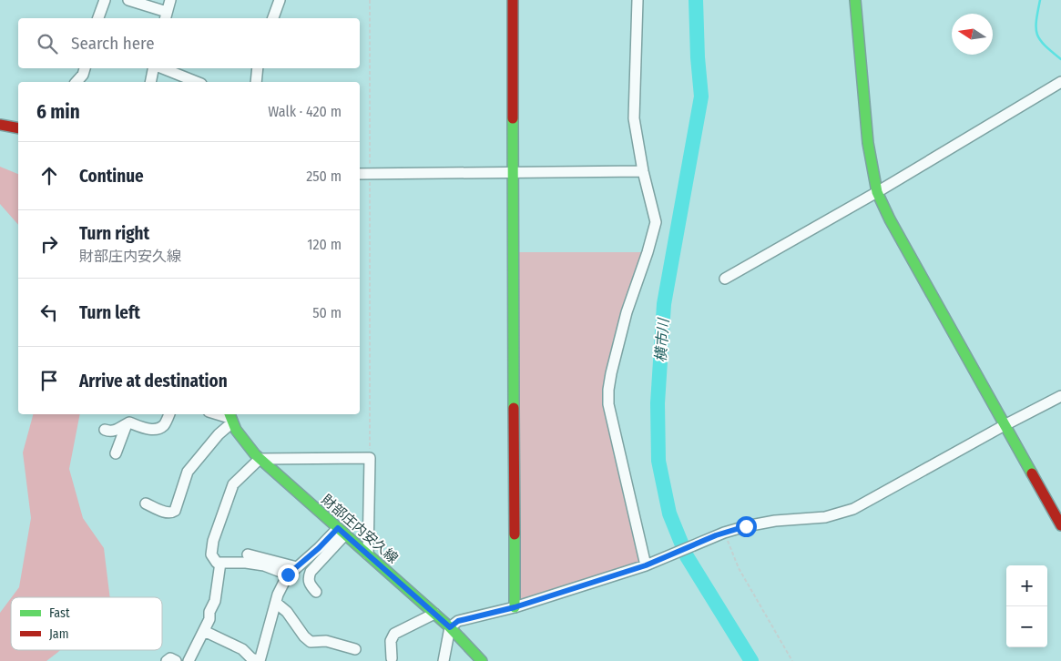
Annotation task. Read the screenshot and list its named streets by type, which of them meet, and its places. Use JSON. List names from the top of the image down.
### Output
{
  "streets": {
    "street": ["財部庄内安久線"]
  },
  "water": ["横市川"],
  "legend": ["Fast", "Jam"],
  "north": "left",
  "page": {
    "search": "Search here",
    "heading": ["6 min", "Walk · 420 m"],
    "list": [
      ["Continue", "250 m"],
      ["Turn right", "財部庄内安久線", "120 m"],
      ["Turn left", "50 m"],
      "Arrive at destination"
    ],
    "map_buttons": ["+", "−"]
  }
}
